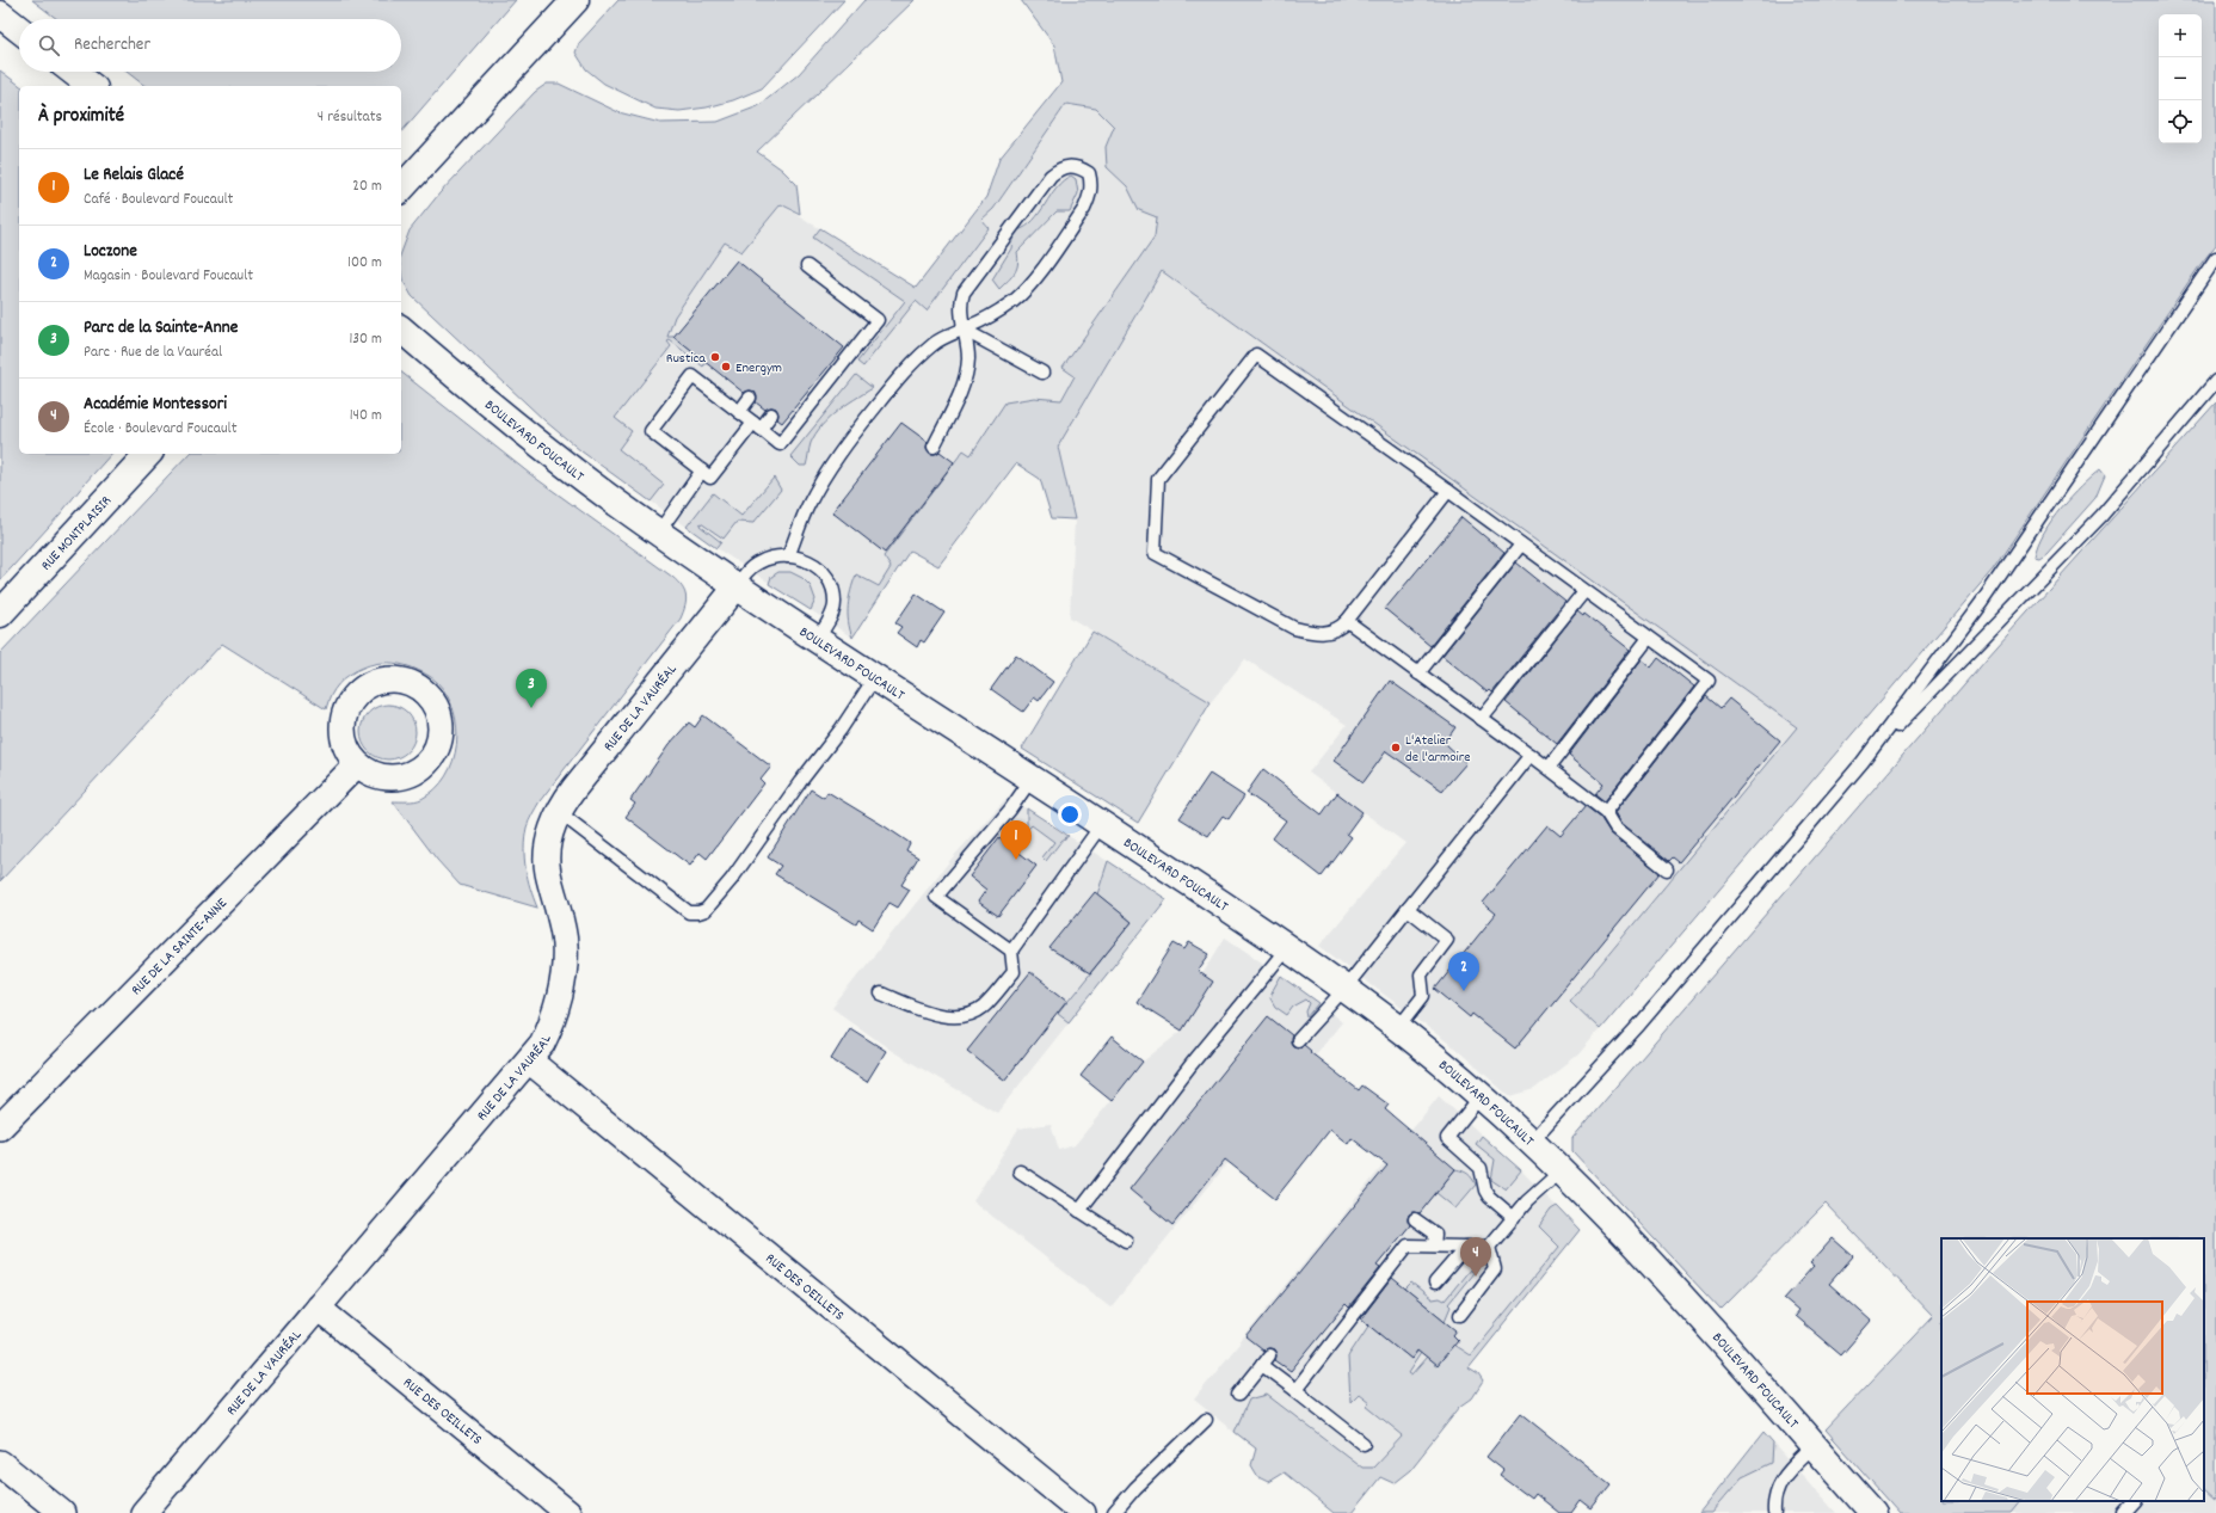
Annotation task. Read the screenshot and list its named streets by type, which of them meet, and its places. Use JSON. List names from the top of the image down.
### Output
{
  "streets": {
    "main road": ["BOULEVARD FOUCAULT", "RUE MONTPLAISIR"],
    "street": ["RUE DE LA VAURÉAL", "RUE DE LA SAINTE-ANNE", "RUE DES OEILLETS"]
  },
  "crossings": [
    ["BOULEVARD FOUCAULT", "RUE DE LA VAURÉAL"],
    ["RUE DE LA VAURÉAL", "RUE DES OEILLETS"]
  ],
  "places": ["Rustica", "Energym", "L'Atelier de l'armoire"],
  "page": {
    "map_buttons": ["+", "−"],
    "search": "Rechercher",
    "heading": ["À proximité", "4 résultats"],
    "list": [
      {
        "mark": "1",
        "name": "Le Relais Glacé",
        "note": "Café · Boulevard Foucault",
        "value": "20 m"
      },
      {
        "mark": "2",
        "name": "Loczone",
        "note": "Magasin · Boulevard Foucault",
        "value": "100 m"
      },
      {
        "mark": "3",
        "name": "Parc de la Sainte-Anne",
        "note": "Parc · Rue de la Vauréal",
        "value": "130 m"
      },
      {
        "mark": "4",
        "name": "Académie Montessori",
        "note": "École · Boulevard Foucault",
        "value": "140 m"
      }
    ],
    "pins": [
      "3",
      "1",
      "2",
      "4"
    ]
  }
}
